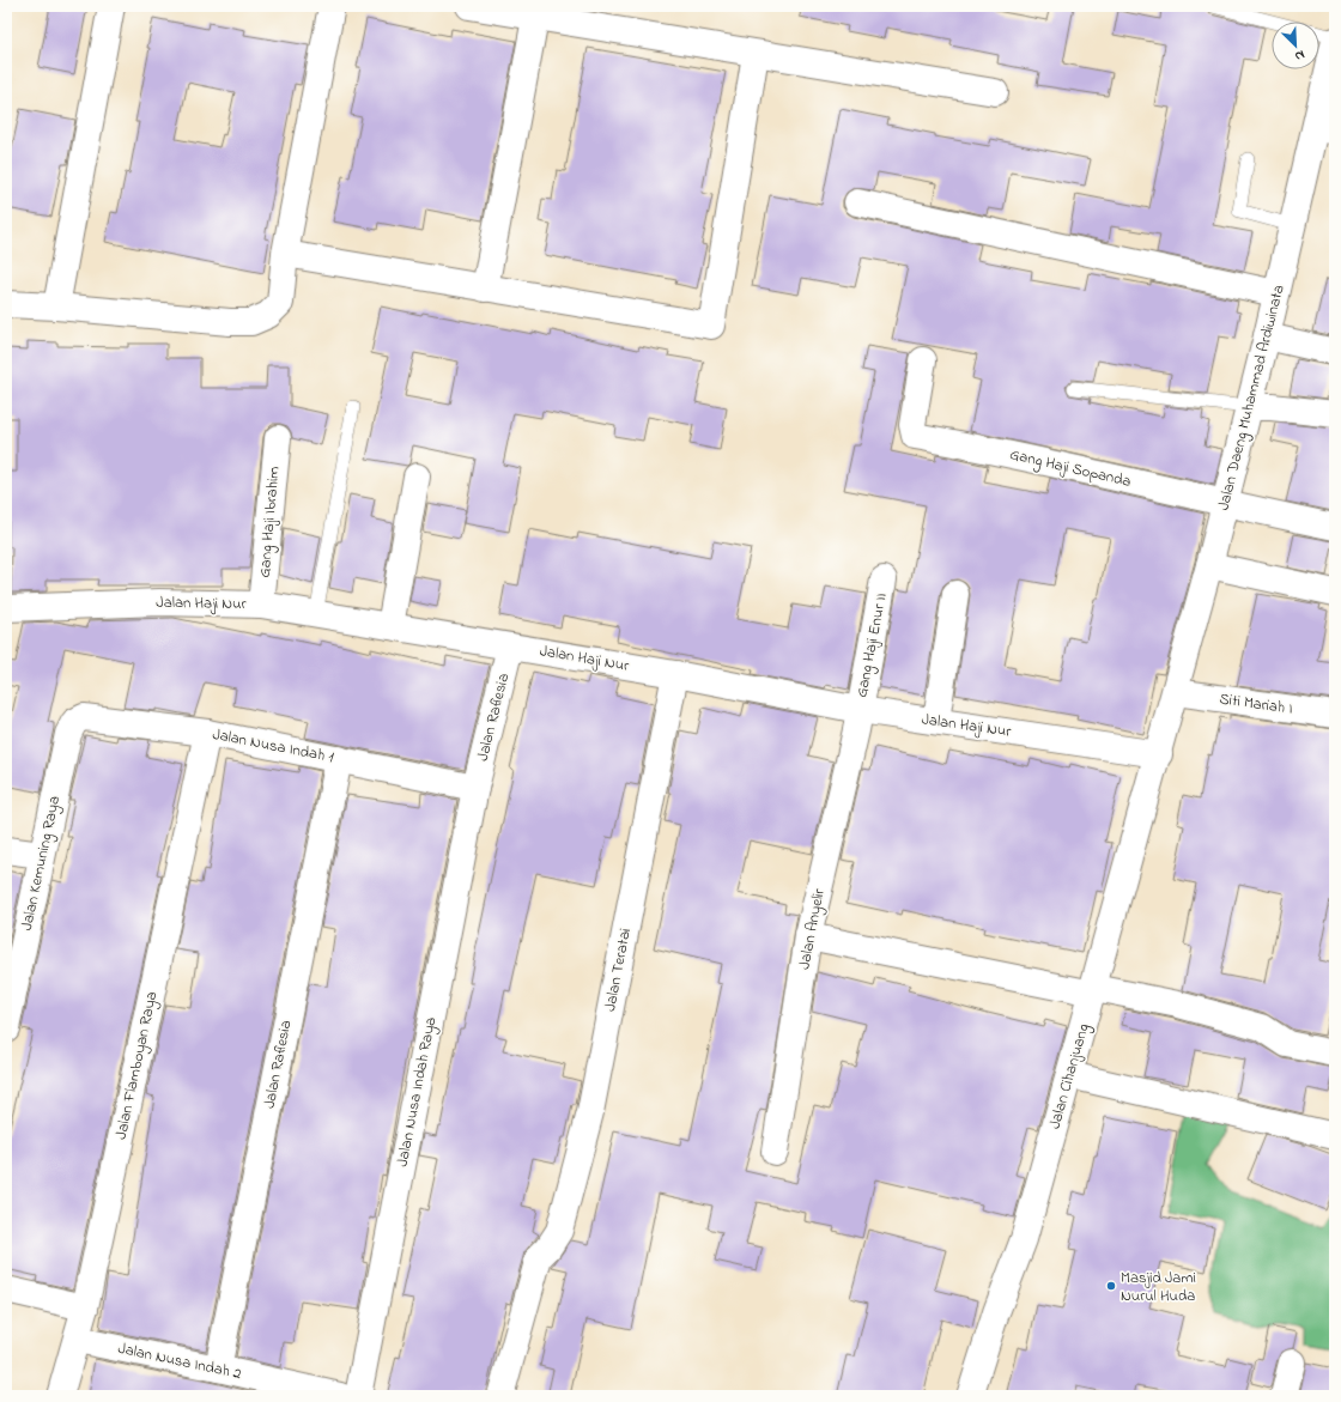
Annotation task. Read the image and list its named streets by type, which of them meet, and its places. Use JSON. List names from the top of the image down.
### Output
{
  "streets": {
    "street": [
      "Jalan Daeng Muhammad Ardiwinata",
      "Gang Haji Sopanda",
      "Gang Haji Ibrahim",
      "Jalan Haji Nur",
      "Gang Haji Enur II",
      "Siti Mariah I",
      "Jalan Raflesia",
      "Jalan Nusa Indah 1",
      "Jalan Kemuning Raya",
      "Jalan Anyelir",
      "Jalan Teratai",
      "Jalan Flamboyan Raya",
      "Jalan Cihanjuang",
      "Jalan Nusa Indah Raya",
      "Jalan Nusa Indah 2"
    ]
  },
  "crossings": [
    ["Jalan Daeng Muhammad Ardiwinata", "Gang Haji Sopanda"],
    ["Jalan Daeng Muhammad Ardiwinata", "Jalan Haji Nur"],
    ["Jalan Daeng Muhammad Ardiwinata", "Siti Mariah I"],
    ["Jalan Daeng Muhammad Ardiwinata", "Jalan Cihanjuang"],
    ["Gang Haji Ibrahim", "Jalan Haji Nur"],
    ["Jalan Haji Nur", "Gang Haji Enur II"],
    ["Jalan Haji Nur", "Jalan Raflesia"],
    ["Jalan Haji Nur", "Jalan Anyelir"],
    ["Jalan Haji Nur", "Jalan Teratai"],
    ["Jalan Haji Nur", "Jalan Cihanjuang"],
    ["Gang Haji Enur II", "Jalan Anyelir"],
    ["Jalan Raflesia", "Jalan Nusa Indah 1"],
    ["Jalan Raflesia", "Jalan Nusa Indah Raya"],
    ["Jalan Raflesia", "Jalan Nusa Indah 2"],
    ["Jalan Nusa Indah 1", "Jalan Kemuning Raya"],
    ["Jalan Nusa Indah 1", "Jalan Flamboyan Raya"],
    ["Jalan Nusa Indah 1", "Jalan Nusa Indah Raya"],
    ["Jalan Flamboyan Raya", "Jalan Nusa Indah 2"]
  ],
  "places": ["Masjid Jami Nurul Huda"],
  "north": "bottom right"
}
